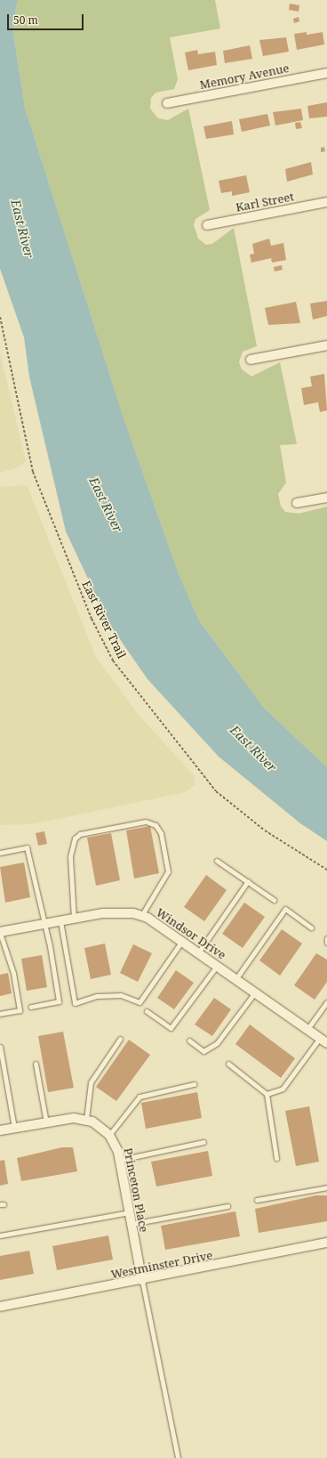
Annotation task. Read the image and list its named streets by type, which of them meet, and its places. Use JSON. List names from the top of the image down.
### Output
{
  "streets": {
    "street": [
      "Memory Avenue",
      "Karl Street",
      "Windsor Drive",
      "Princeton Place",
      "Westminster Drive"
    ],
    "path": ["East River Trail"]
  },
  "crossings": [
    ["Princeton Place", "Westminster Drive"]
  ],
  "water": ["East River"],
  "scale_bar": "50 m"
}
